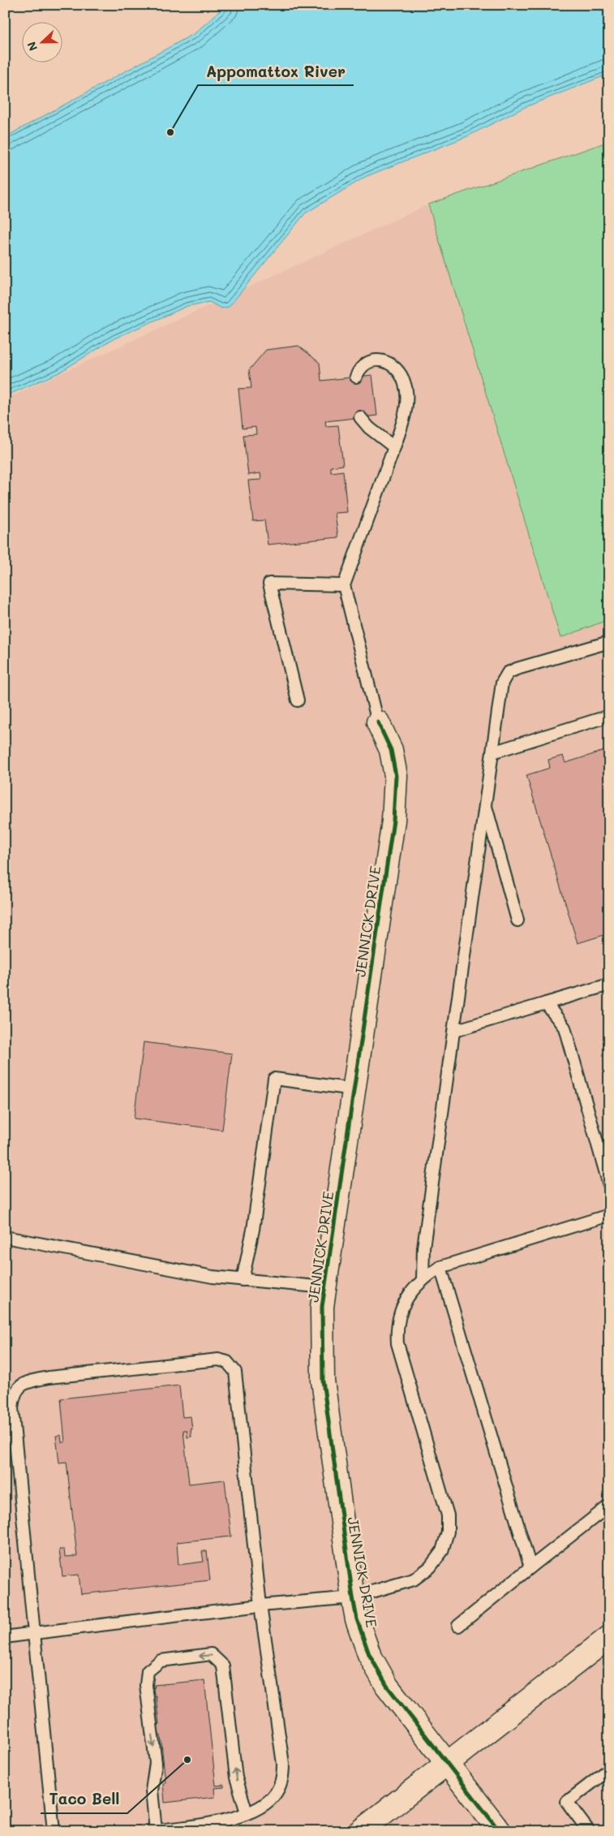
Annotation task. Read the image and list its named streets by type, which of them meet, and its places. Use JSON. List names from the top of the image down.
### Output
{
  "streets": {
    "street": ["JENNICK DRIVE"]
  },
  "places": ["Appomattox River", "Taco Bell"],
  "north": "left"
}
